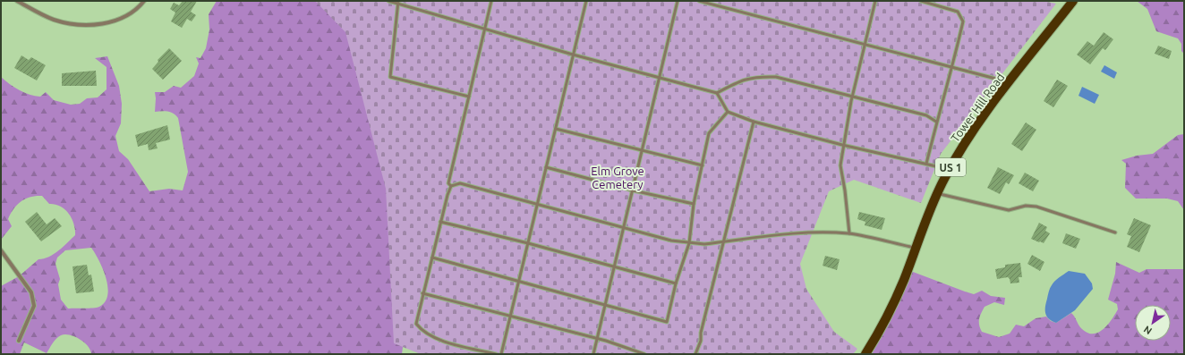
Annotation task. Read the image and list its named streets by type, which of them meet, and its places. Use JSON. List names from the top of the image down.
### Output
{
  "streets": {
    "main road": ["Tower Hill Road", "US 1"]
  },
  "parks": ["Elm Grove Cemetery"],
  "north": "bottom left"
}
